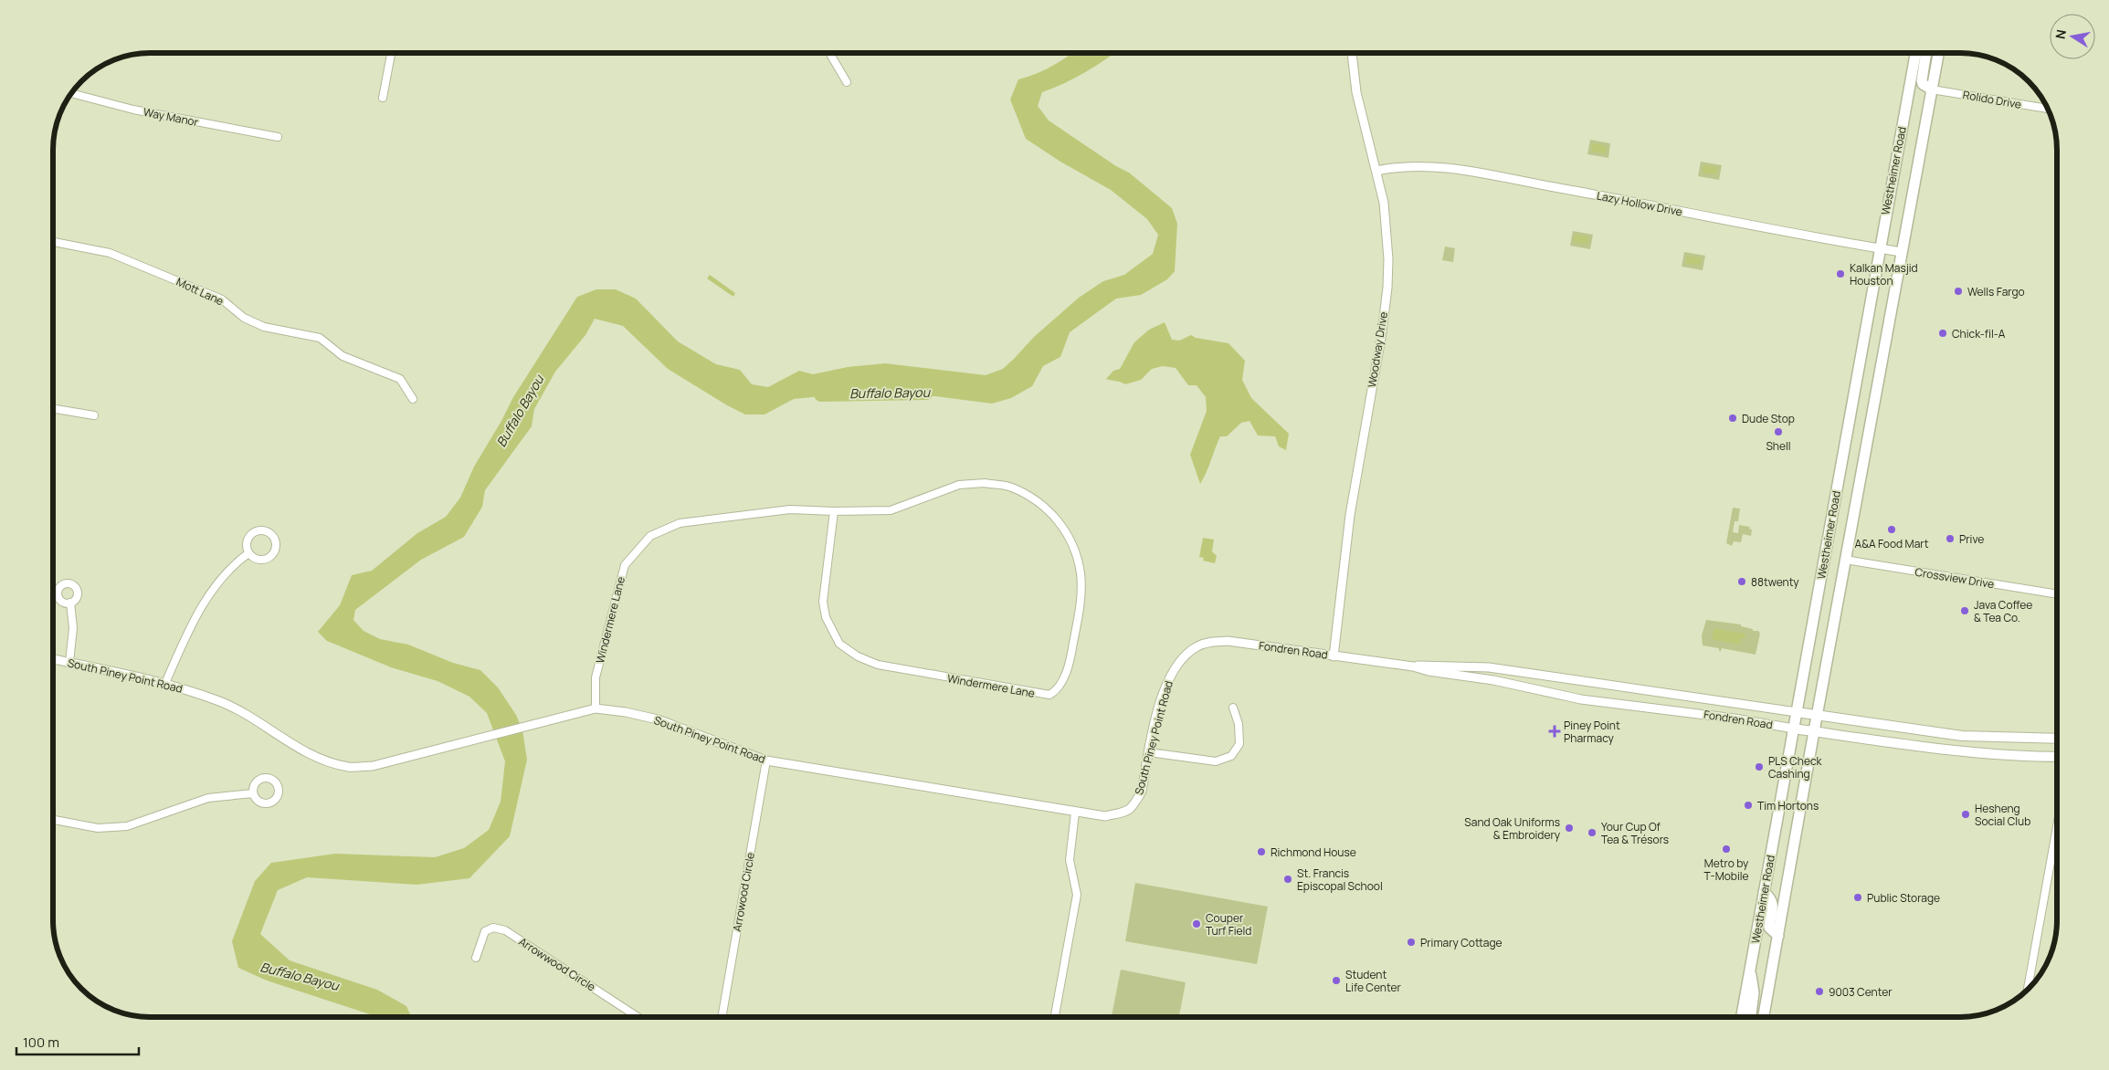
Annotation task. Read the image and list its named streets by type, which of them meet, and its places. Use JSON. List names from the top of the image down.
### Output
{
  "streets": {
    "main road": ["Westheimer Road", "Fondren Road"],
    "street": [
      "Rolido Drive",
      "Way Manor",
      "Lazy Hollow Drive",
      "Mott Lane",
      "Woodway Drive",
      "Crossview Drive",
      "Windermere Lane",
      "South Piney Point Road",
      "Arrowood Circle",
      "Arrowwood Circle"
    ]
  },
  "crossings": [
    ["Rolido Drive", "Westheimer Road"],
    ["Westheimer Road", "Lazy Hollow Drive"],
    ["Westheimer Road", "Crossview Drive"],
    ["Westheimer Road", "Fondren Road"],
    ["Lazy Hollow Drive", "Woodway Drive"],
    ["Woodway Drive", "Fondren Road"],
    ["Windermere Lane", "South Piney Point Road"],
    ["Fondren Road", "South Piney Point Road"],
    ["South Piney Point Road", "Arrowood Circle"]
  ],
  "water": ["Buffalo Bayou"],
  "places": {
    "other": [
      "Kalkan Masjid Houston",
      "Wells Fargo",
      "Chick-fil-A",
      "Dude Stop",
      "Shell",
      "A&A Food Mart",
      "Prive",
      "88twenty",
      "Java Coffee & Tea Co.",
      "PLS Check Cashing",
      "Tim Hortons",
      "Hesheng Social Club",
      "Sand Oak Uniforms & Embroidery",
      "Your Cup Of Tea & Trésors",
      "Metro by T-Mobile",
      "Richmond House",
      "St. Francis Episcopal School",
      "Public Storage",
      "Couper Turf Field",
      "Primary Cottage",
      "Student Life Center",
      "9003 Center"
    ],
    "health": ["Piney Point Pharmacy"]
  },
  "scale_bar": "100 m",
  "north": "left"
}
